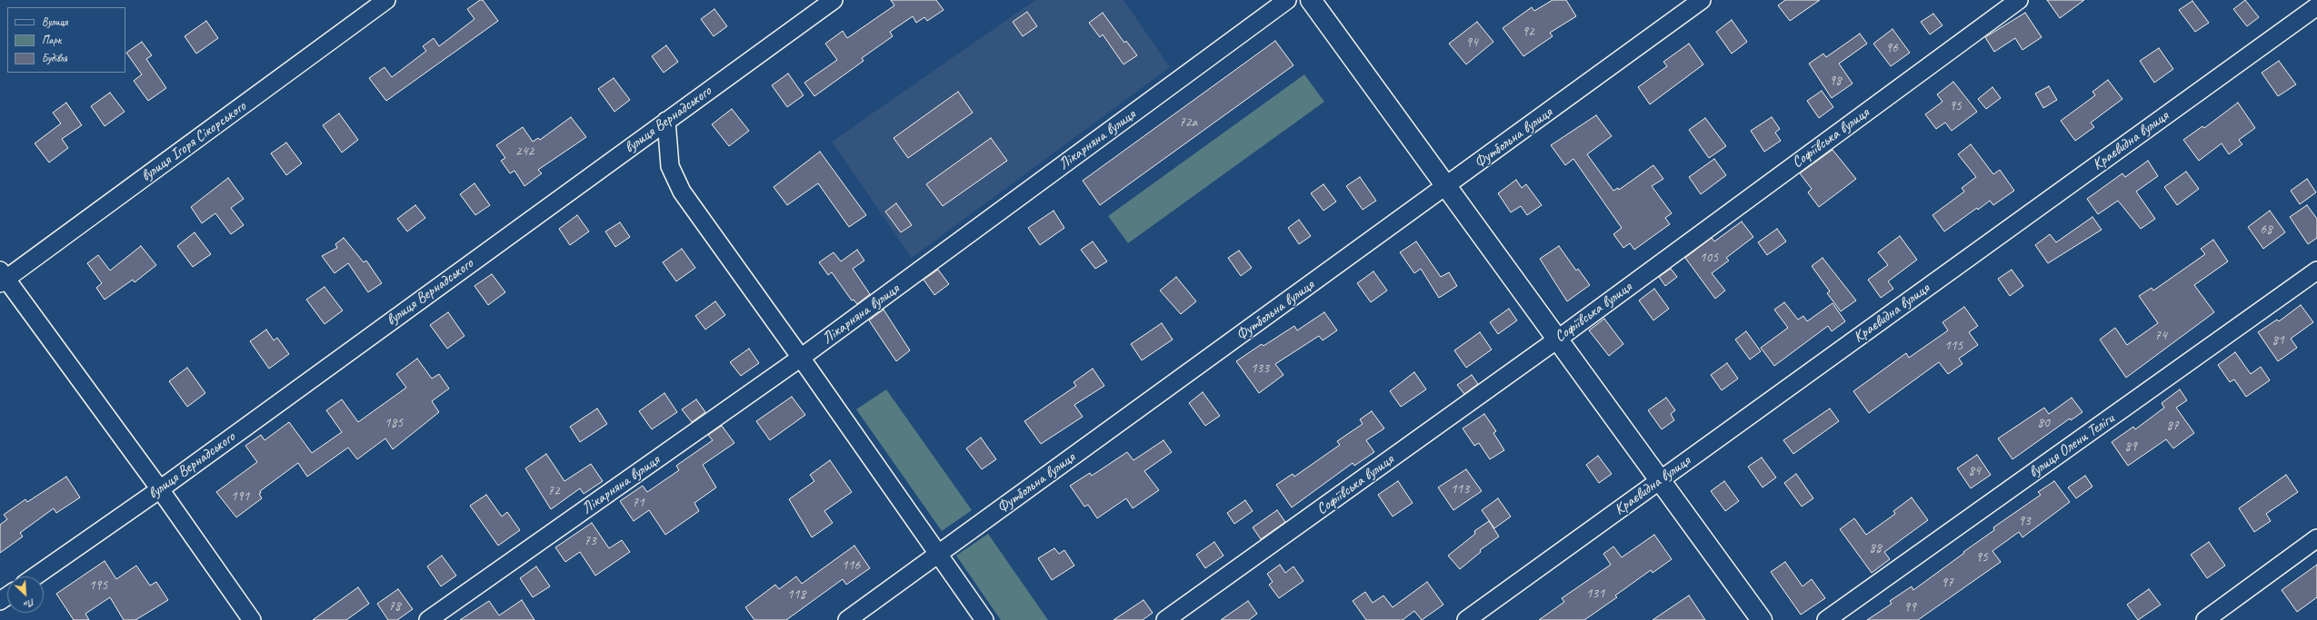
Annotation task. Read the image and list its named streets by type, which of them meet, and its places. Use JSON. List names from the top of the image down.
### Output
{
  "streets": {
    "street": [
      "вулиця Вернадського",
      "Футбольна вулиця",
      "Софіївська вулиця",
      "Лікарняна вулиця",
      "Краєвидна вулиця",
      "вулиця Ігоря Сікорського",
      "вулиця Олени Теліги"
    ]
  },
  "house_numbers": [
    "92",
    "94",
    "96",
    "98",
    "95",
    "72а",
    "242",
    "68",
    "105",
    "74",
    "81",
    "115",
    "133",
    "185",
    "80",
    "87",
    "89",
    "84",
    "113",
    "72",
    "191",
    "71",
    "93",
    "73",
    "88",
    "95",
    "116",
    "97",
    "195",
    "131",
    "118",
    "78",
    "99"
  ],
  "legend": ["Вулиця", "Парк", "Будівля"],
  "north": "bottom right"
}
